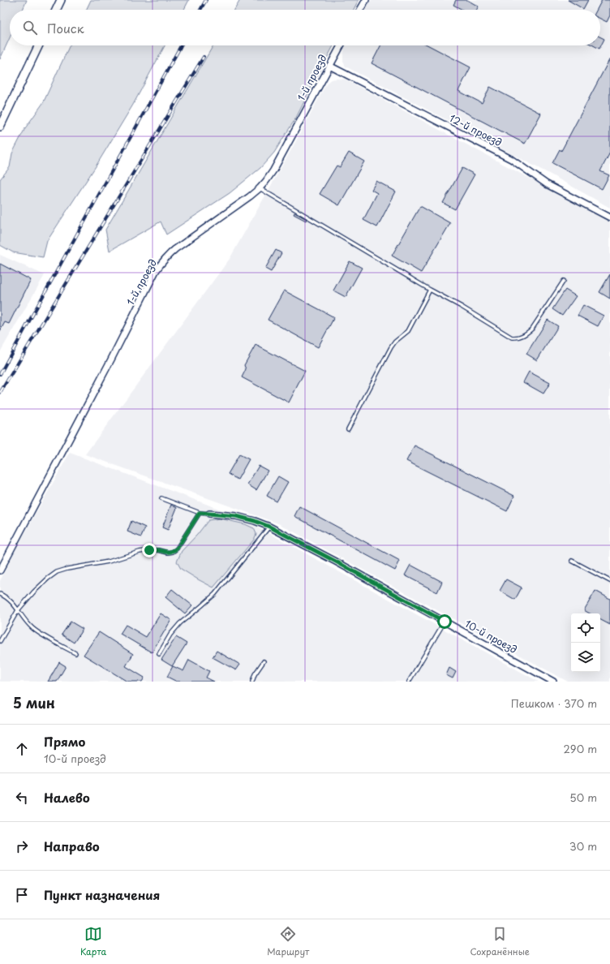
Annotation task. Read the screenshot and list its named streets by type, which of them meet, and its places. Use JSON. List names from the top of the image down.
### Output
{
  "streets": {
    "street": ["1-й проезд", "12-й проезд", "10-й проезд"]
  },
  "crossings": [
    ["1-й проезд", "12-й проезд"]
  ],
  "page": {
    "search": "Поиск",
    "heading": ["5 мин", "Пешком · 370 m"],
    "list": [
      ["Прямо", "10-й проезд", "290 m"],
      ["Налево", "50 m"],
      ["Направо", "30 m"],
      "Пункт назначения"
    ],
    "nav": ["Карта", "Маршрут", "Сохранённые"]
  }
}
